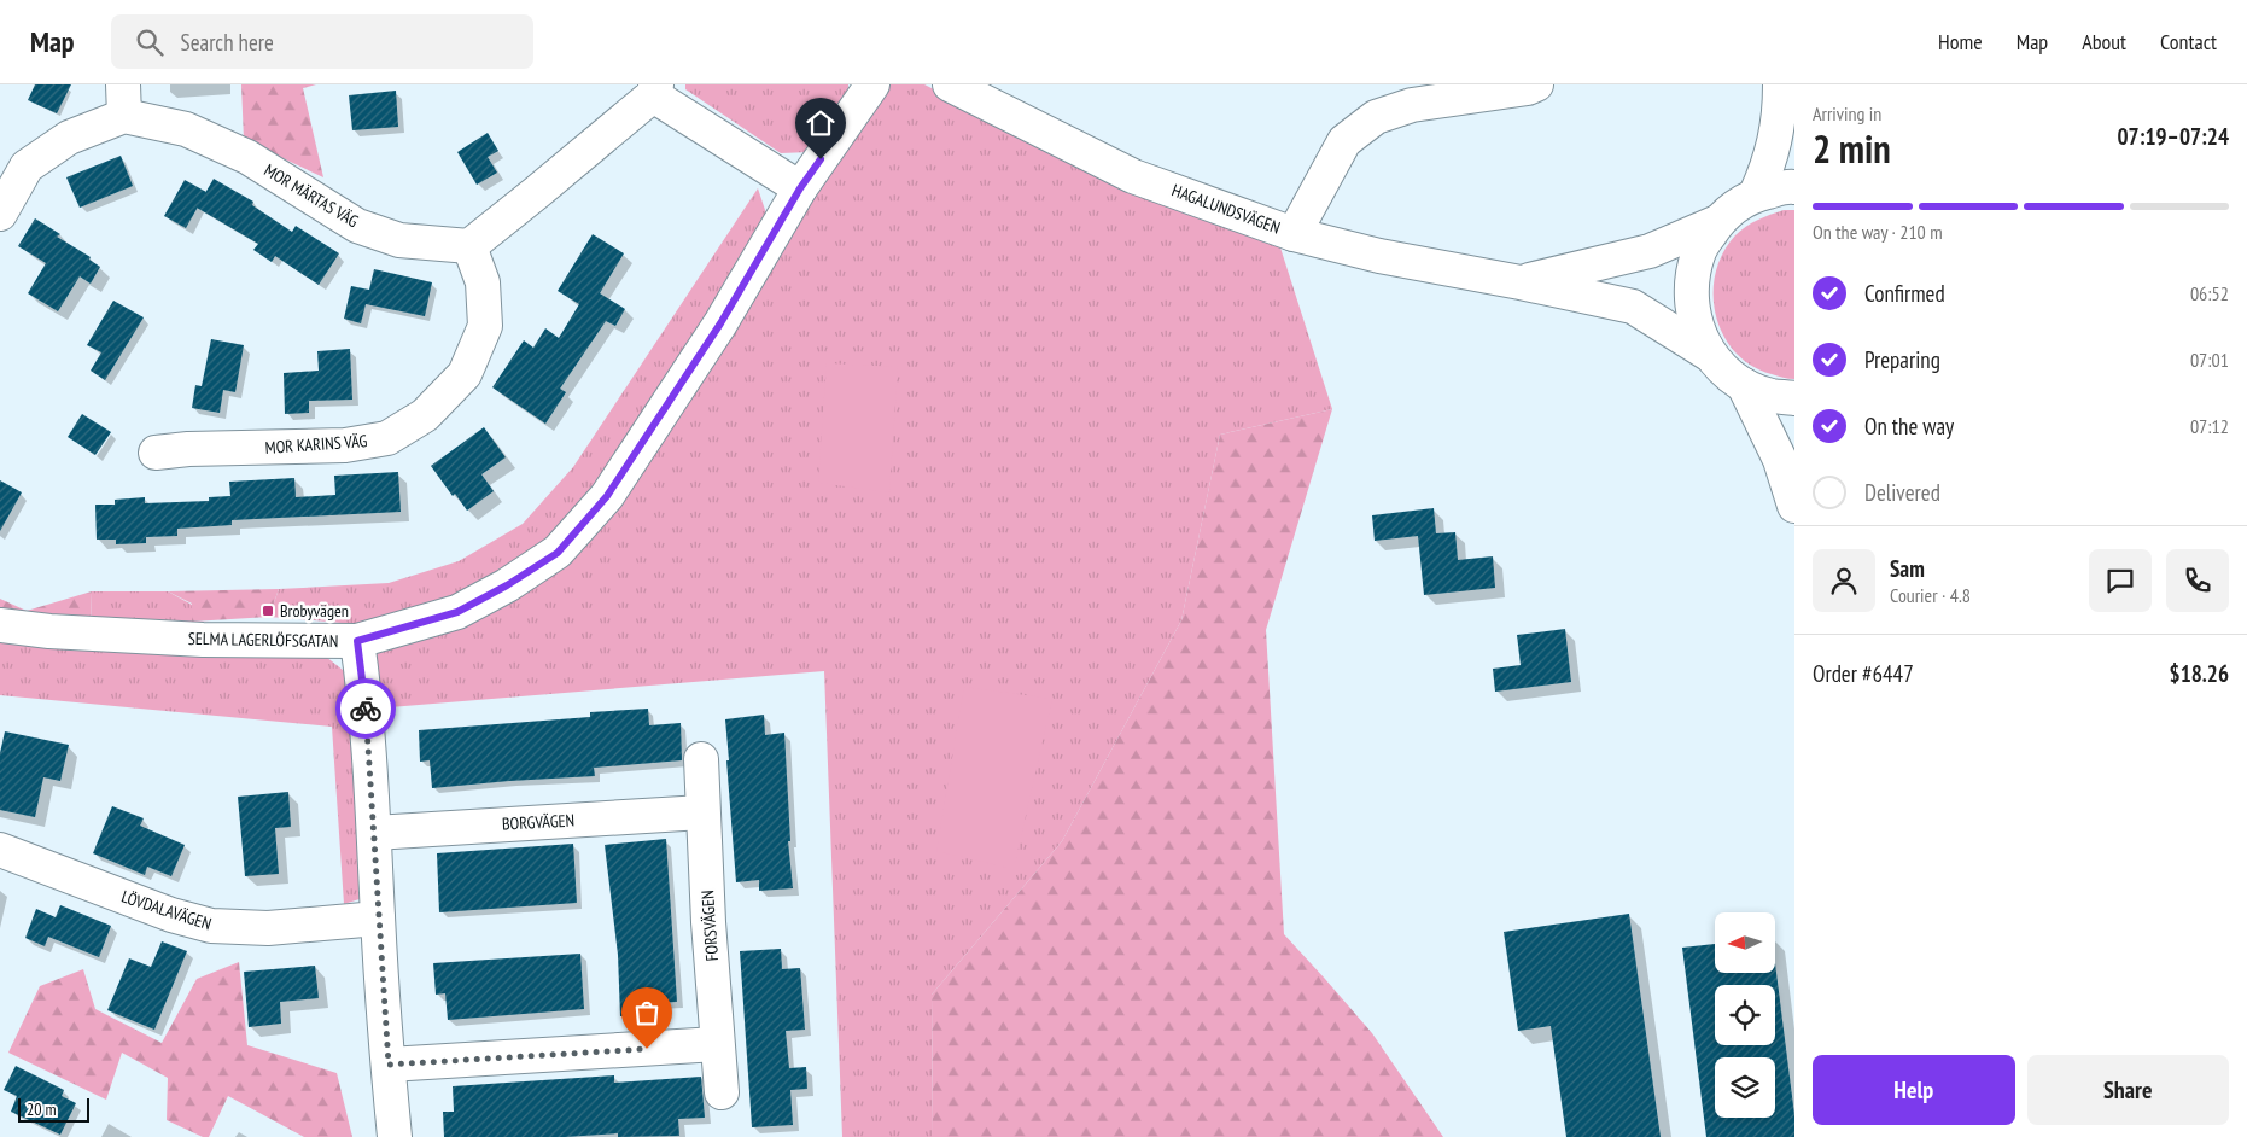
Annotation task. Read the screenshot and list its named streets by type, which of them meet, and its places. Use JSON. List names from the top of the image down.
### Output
{
  "streets": {
    "main road": [
      "MOR MÄRTAS VÄG",
      "HAGALUNDSVÄGEN",
      "MOR KARINS VÄG",
      "SELMA LAGERLÖFSGATAN",
      "BORGVÄGEN",
      "LÖVDALAVÄGEN",
      "FORSVÄGEN"
    ]
  },
  "crossings": [
    ["MOR MÄRTAS VÄG", "MOR KARINS VÄG"],
    ["BORGVÄGEN", "FORSVÄGEN"]
  ],
  "places": {
    "transit": ["Brobyvägen"]
  },
  "scale_bar": "20 m",
  "north": "left",
  "page": {
    "header": "Map",
    "search": "Search here",
    "nav": [
      "Home",
      "Map",
      "About",
      "Contact"
    ],
    "heading": ["2 min", "Arriving in", "07:19–07:24"],
    "panel": [
      "Sam",
      "Courier · 4.8",
      "Order #6447",
      "$18.26"
    ],
    "bar": "On the way · 210 m",
    "list": [
      ["Confirmed", "06:52"],
      ["Preparing", "07:01"],
      ["On the way", "07:12"],
      "Delivered"
    ],
    "buttons": ["Help", "Share"],
    "scale": "20 m"
  }
}
